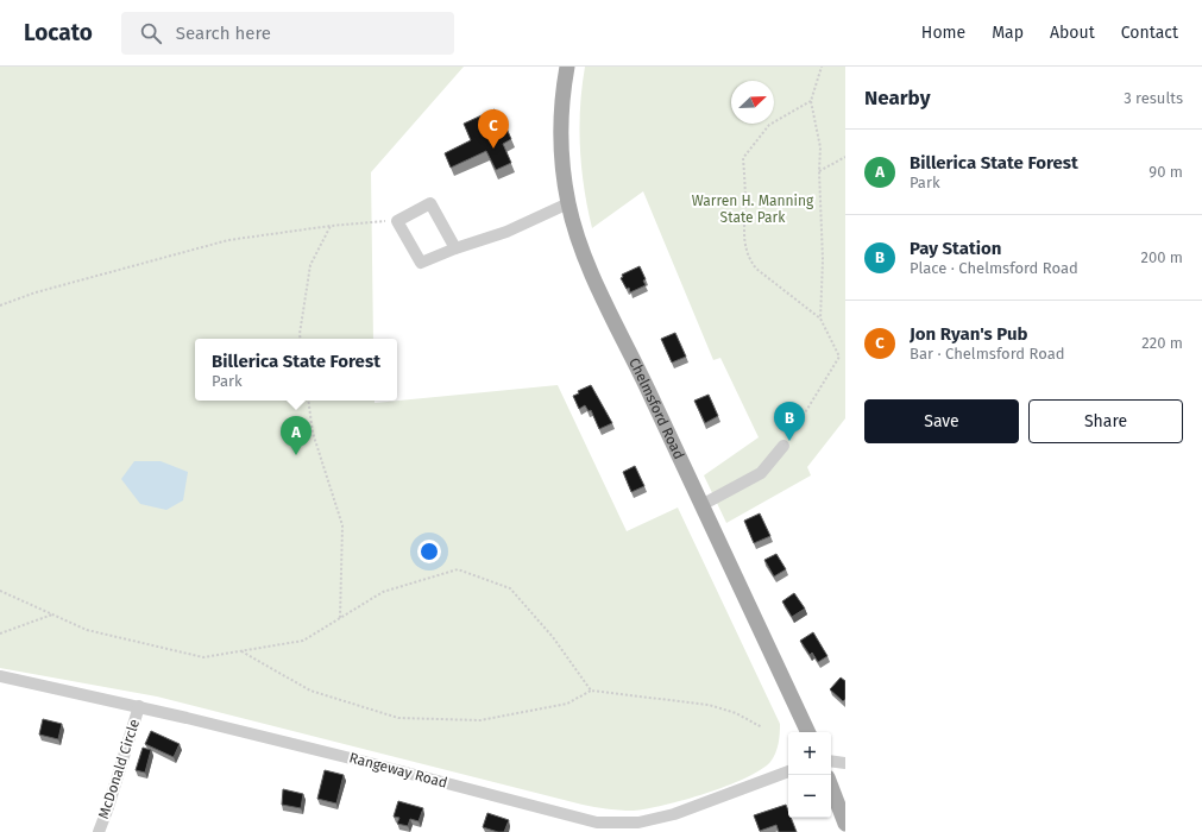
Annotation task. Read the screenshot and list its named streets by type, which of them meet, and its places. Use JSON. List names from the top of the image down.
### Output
{
  "streets": {
    "main road": ["Chelmsford Road"],
    "street": ["McDonald Circle", "Rangeway Road"]
  },
  "crossings": [
    ["McDonald Circle", "Rangeway Road"]
  ],
  "parks": ["Warren H. Manning State Park"],
  "north": "top right",
  "page": {
    "header": "Locato",
    "search": "Search here",
    "nav": [
      "Home",
      "Map",
      "About",
      "Contact"
    ],
    "heading": ["Nearby", "3 results"],
    "pins": ["C", "B", "A"],
    "list": [
      {
        "mark": "A",
        "name": "Billerica State Forest",
        "note": "Park",
        "value": "90 m"
      },
      {
        "mark": "B",
        "name": "Pay Station",
        "note": "Place · Chelmsford Road",
        "value": "200 m"
      },
      {
        "mark": "C",
        "name": "Jon Ryan's Pub",
        "note": "Bar · Chelmsford Road",
        "value": "220 m"
      }
    ],
    "popup": ["Billerica State Forest", "Park"],
    "buttons": ["Save", "Share"],
    "map_buttons": ["+", "−"]
  }
}
